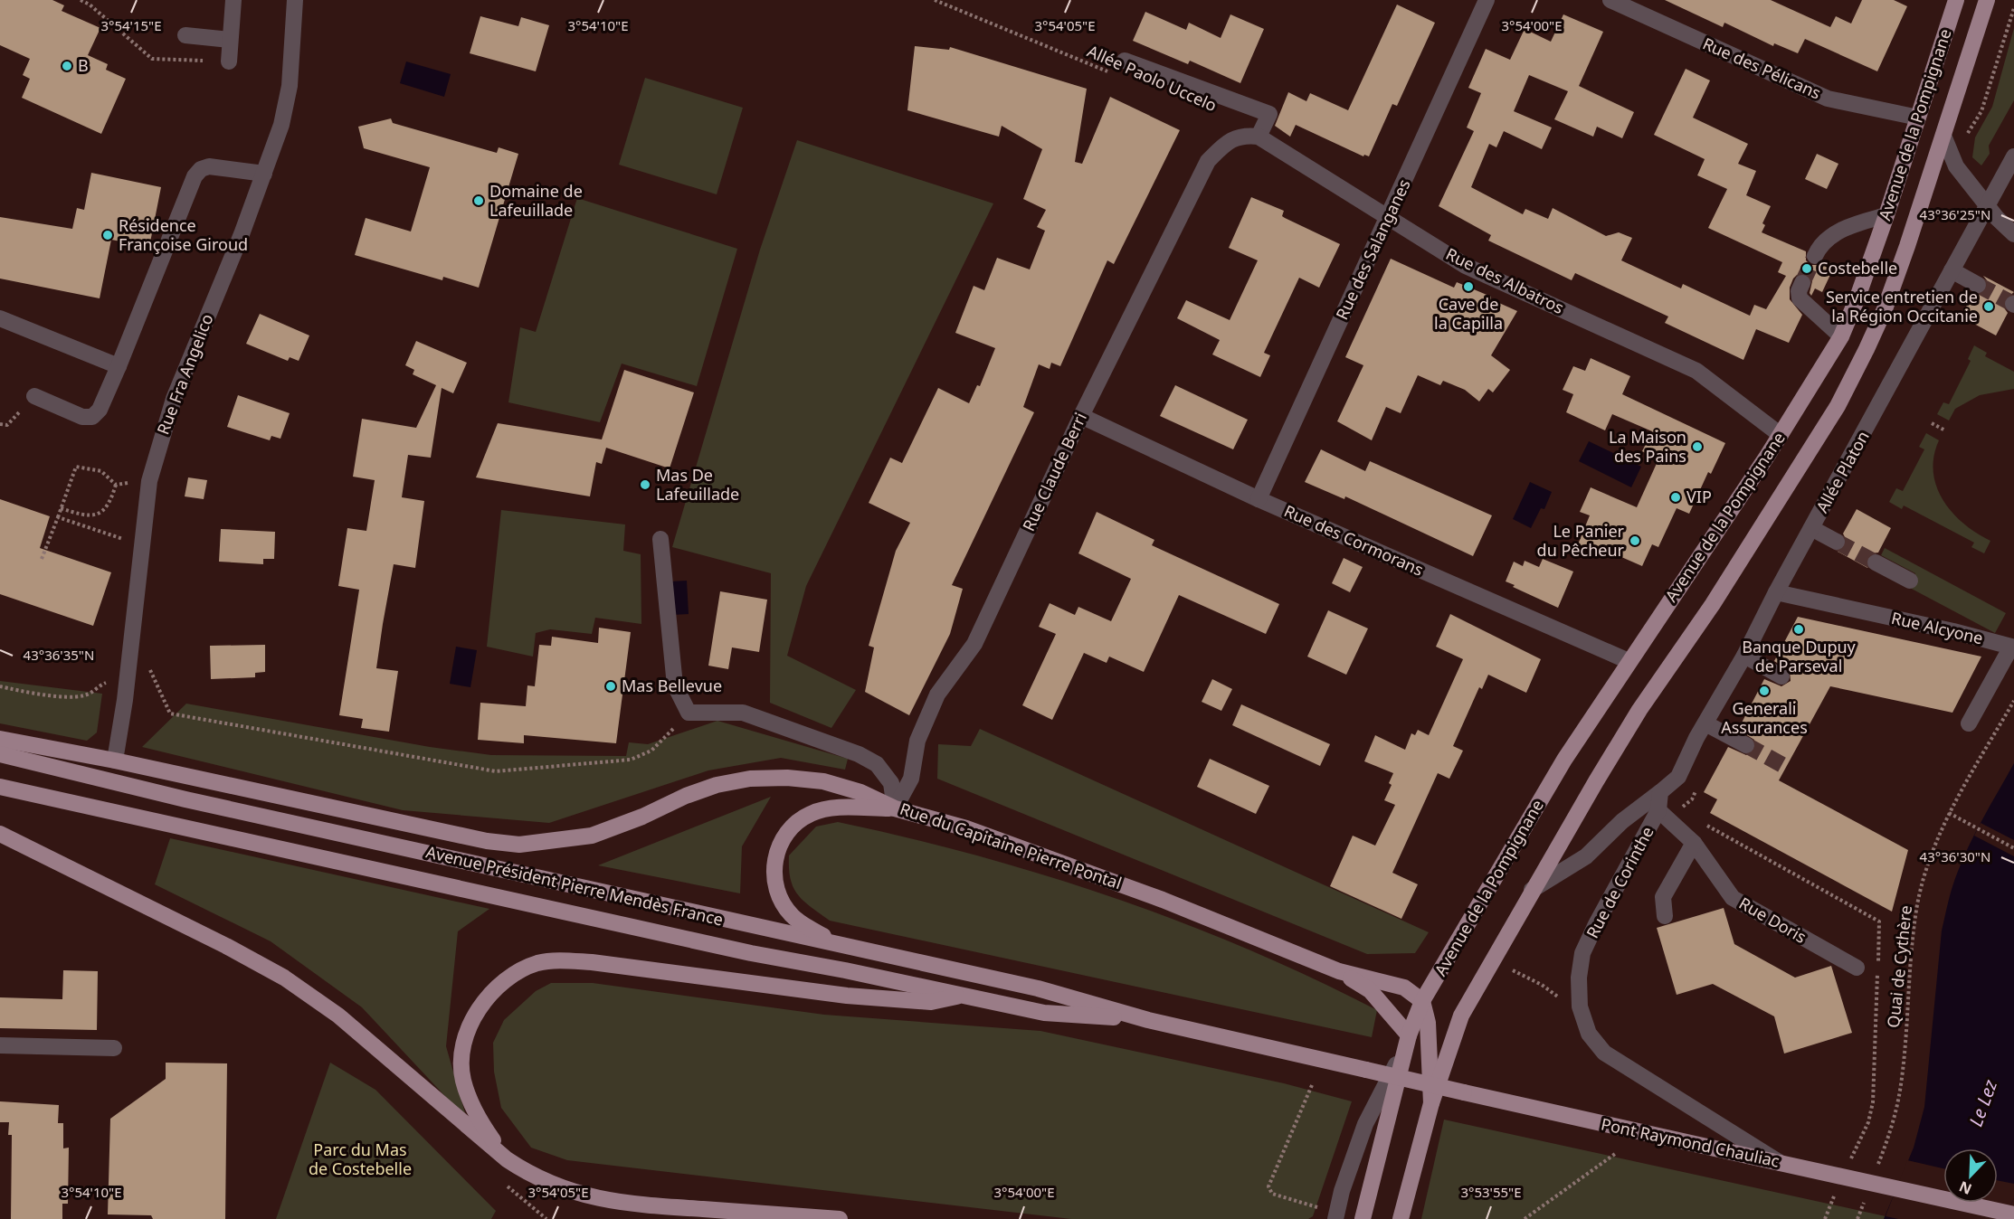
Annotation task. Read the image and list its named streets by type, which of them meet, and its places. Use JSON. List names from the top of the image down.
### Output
{
  "streets": {
    "main road": [
      "Avenue de la Pompignane",
      "Rue du Capitaine Pierre Pontal",
      "Avenue Président Pierre Mendès France",
      "Pont Raymond Chauliac"
    ],
    "street": [
      "Rue des Pélicans",
      "Rue des Salanganes",
      "Rue des Albatros",
      "Rue Fra Angelico",
      "Rue Claude Berri",
      "Allée Platon",
      "Rue des Cormorans",
      "Rue Alcyone",
      "Rue de Corinthe",
      "Rue Doris"
    ],
    "path": ["Allée Paolo Uccelo", "Quai de Cythère"]
  },
  "crossings": [
    ["Rue des Pélicans", "Avenue de la Pompignane"],
    ["Avenue de la Pompignane", "Rue des Albatros"],
    ["Avenue de la Pompignane", "Allée Platon"],
    ["Avenue de la Pompignane", "Rue des Cormorans"],
    ["Avenue de la Pompignane", "Rue du Capitaine Pierre Pontal"],
    ["Avenue de la Pompignane", "Rue de Corinthe"],
    ["Rue des Salanganes", "Rue des Albatros"],
    ["Rue des Salanganes", "Rue des Cormorans"],
    ["Rue des Albatros", "Rue Claude Berri"],
    ["Rue Claude Berri", "Rue des Cormorans"],
    ["Rue Claude Berri", "Rue du Capitaine Pierre Pontal"],
    ["Allée Platon", "Rue Alcyone"],
    ["Allée Platon", "Rue de Corinthe"],
    ["Rue de Corinthe", "Rue Doris"],
    ["Rue de Corinthe", "Pont Raymond Chauliac"],
    ["Avenue Président Pierre Mendès France", "Pont Raymond Chauliac"]
  ],
  "water": ["Le Lez"],
  "parks": ["Parc du Mas de Costebelle"],
  "places": [
    "B",
    "Domaine de Lafeuillade",
    "Résidence Françoise Giroud",
    "Costebelle",
    "Cave de la Capilla",
    "Service entretien de la Région Occitanie",
    "La Maison des Pains",
    "Mas De Lafeuillade",
    "VIP",
    "Le Panier du Pêcheur",
    "Banque Dupuy de Parseval",
    "Mas Bellevue",
    "Generali Assurances"
  ],
  "north": "bottom left",
  "coordinates": [
    "3°54'15\"E",
    "3°54'10\"E",
    "3°54'05\"E",
    "3°54'00\"E",
    "43°36'25\"N",
    "43°36'35\"N",
    "43°36'30\"N",
    "3°53'55\"E"
  ]
}
